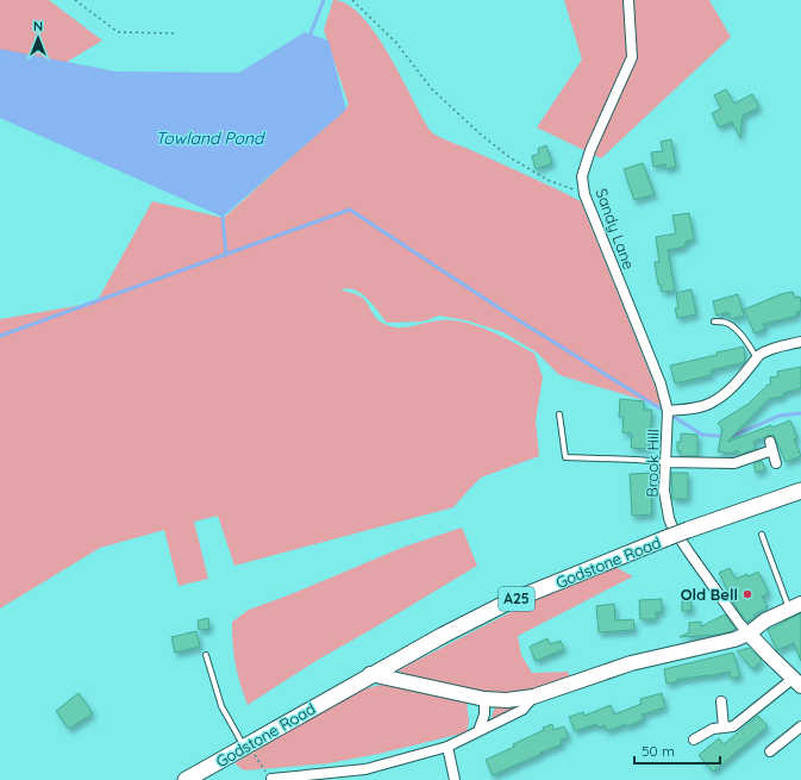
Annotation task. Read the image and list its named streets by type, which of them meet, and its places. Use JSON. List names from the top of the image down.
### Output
{
  "streets": {
    "main road": ["Godstone Road", "A25"],
    "street": ["Sandy Lane", "Brook Hill"]
  },
  "crossings": [
    ["Sandy Lane", "Brook Hill"]
  ],
  "water": ["Towland Pond"],
  "places": ["Old Bell"],
  "scale_bar": "50 m",
  "north": "top"
}
